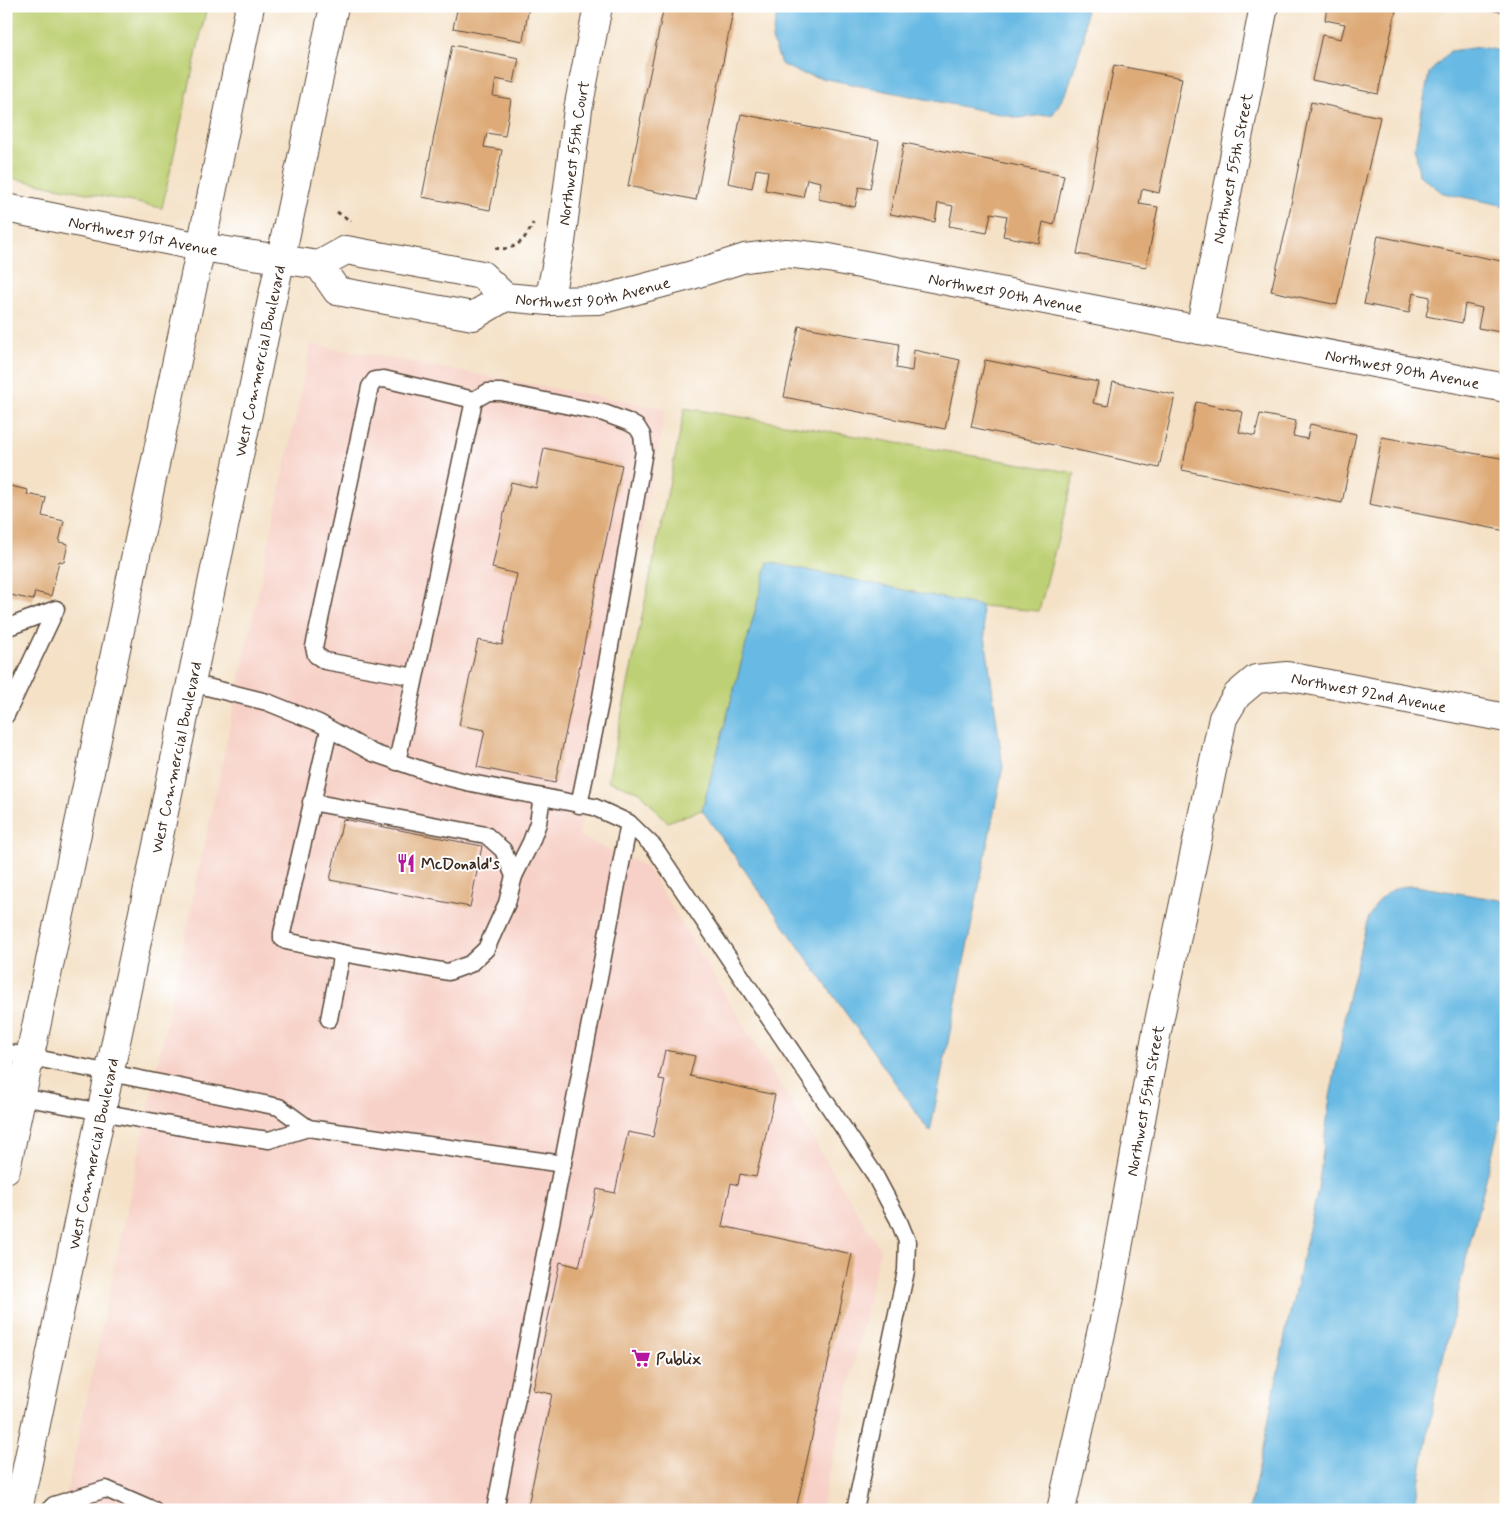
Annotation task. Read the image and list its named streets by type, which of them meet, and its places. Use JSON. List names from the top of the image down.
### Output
{
  "streets": {
    "main road": [
      "Northwest 55th Court",
      "Northwest 55th Street",
      "Northwest 91st Avenue",
      "Northwest 90th Avenue",
      "West Commercial Boulevard",
      "Northwest 92nd Avenue"
    ]
  },
  "crossings": [
    ["Northwest 55th Court", "Northwest 90th Avenue"],
    ["Northwest 55th Street", "Northwest 90th Avenue"],
    ["Northwest 55th Street", "Northwest 92nd Avenue"],
    ["Northwest 91st Avenue", "West Commercial Boulevard"]
  ],
  "places": {
    "restaurant": ["McDonald's"],
    "supermarket": ["Publix"]
  }
}
